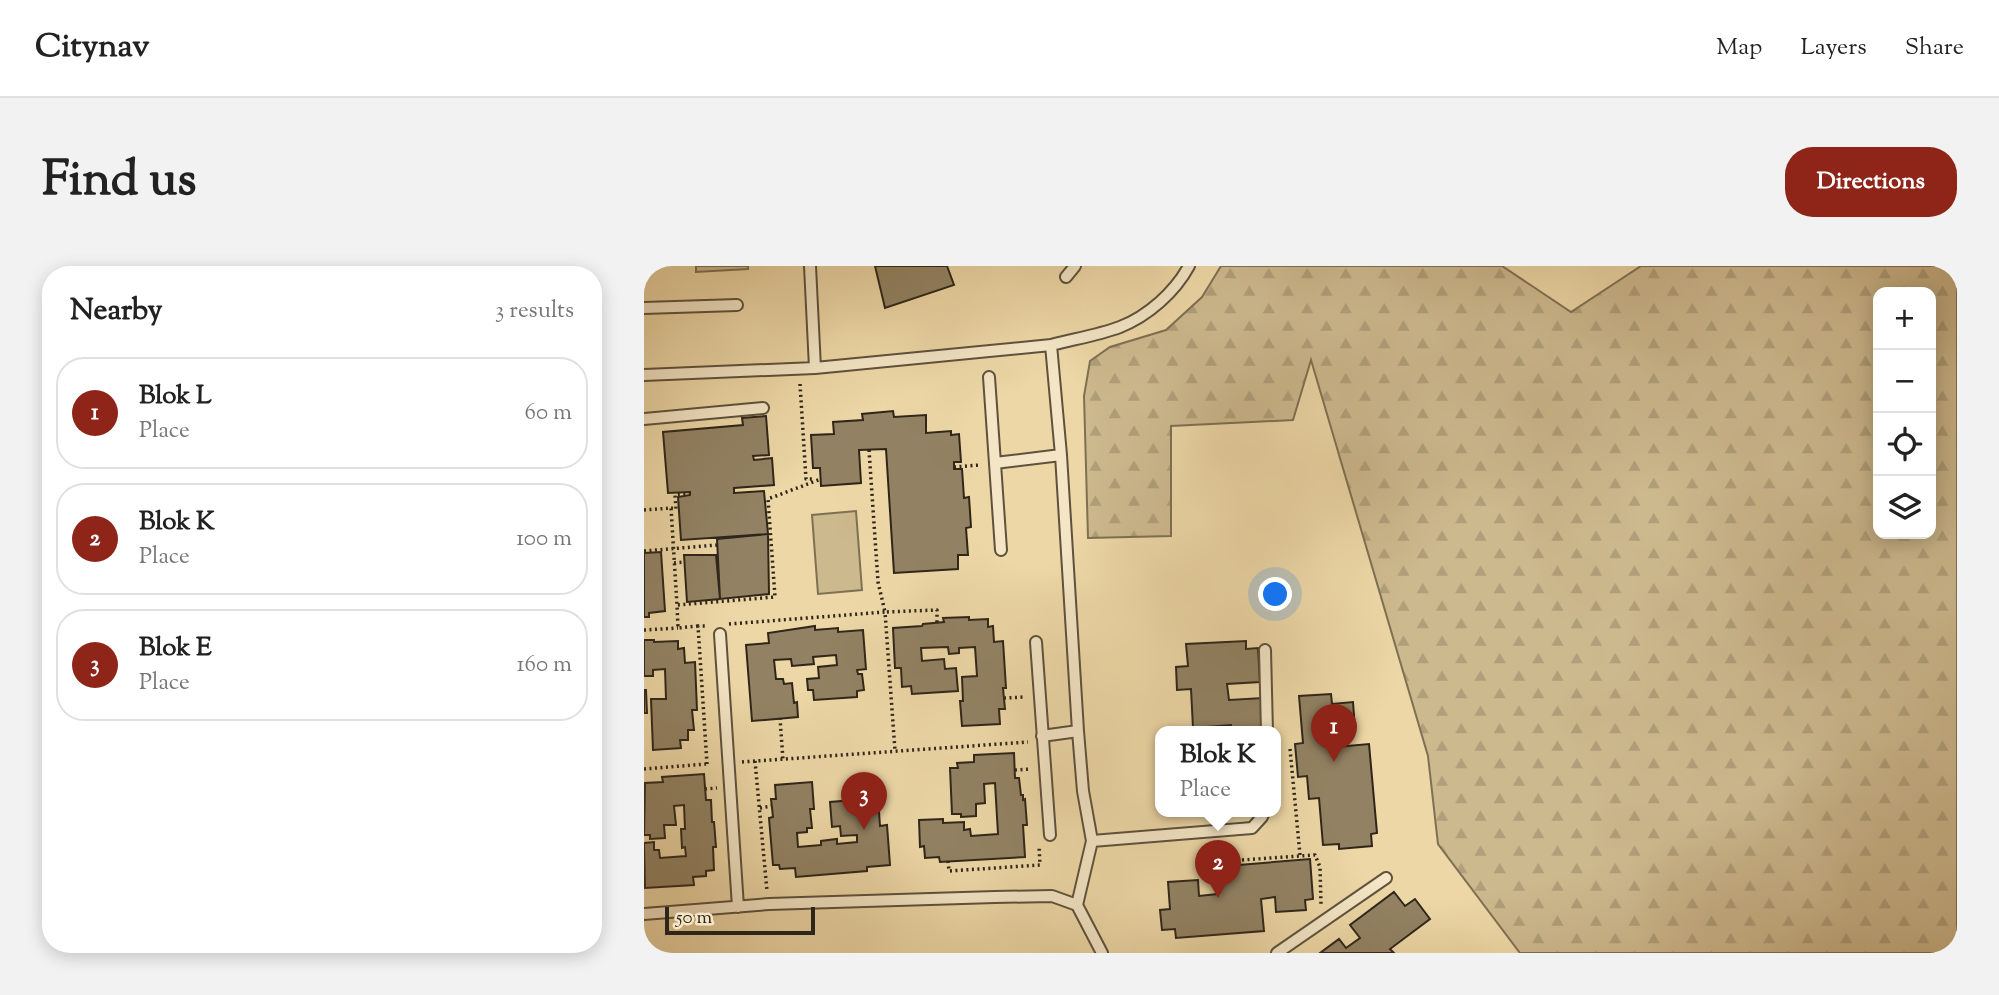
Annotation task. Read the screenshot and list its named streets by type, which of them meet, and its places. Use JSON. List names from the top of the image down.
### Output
{
  "scale_bar": "50 m",
  "page": {
    "header": "Citynav",
    "nav": ["Map", "Layers", "Share"],
    "title": "Find us",
    "buttons": "Directions",
    "heading": ["Nearby", "3 results"],
    "map_buttons": ["+", "−"],
    "list": [
      {
        "mark": "1",
        "name": "Blok L",
        "note": "Place",
        "value": "60 m"
      },
      {
        "mark": "2",
        "name": "Blok K",
        "note": "Place",
        "value": "100 m"
      },
      {
        "mark": "3",
        "name": "Blok E",
        "note": "Place",
        "value": "160 m"
      }
    ],
    "pins": ["1", "3", "2"],
    "popup": ["Blok K", "Place"],
    "scale": "50 m"
  }
}
